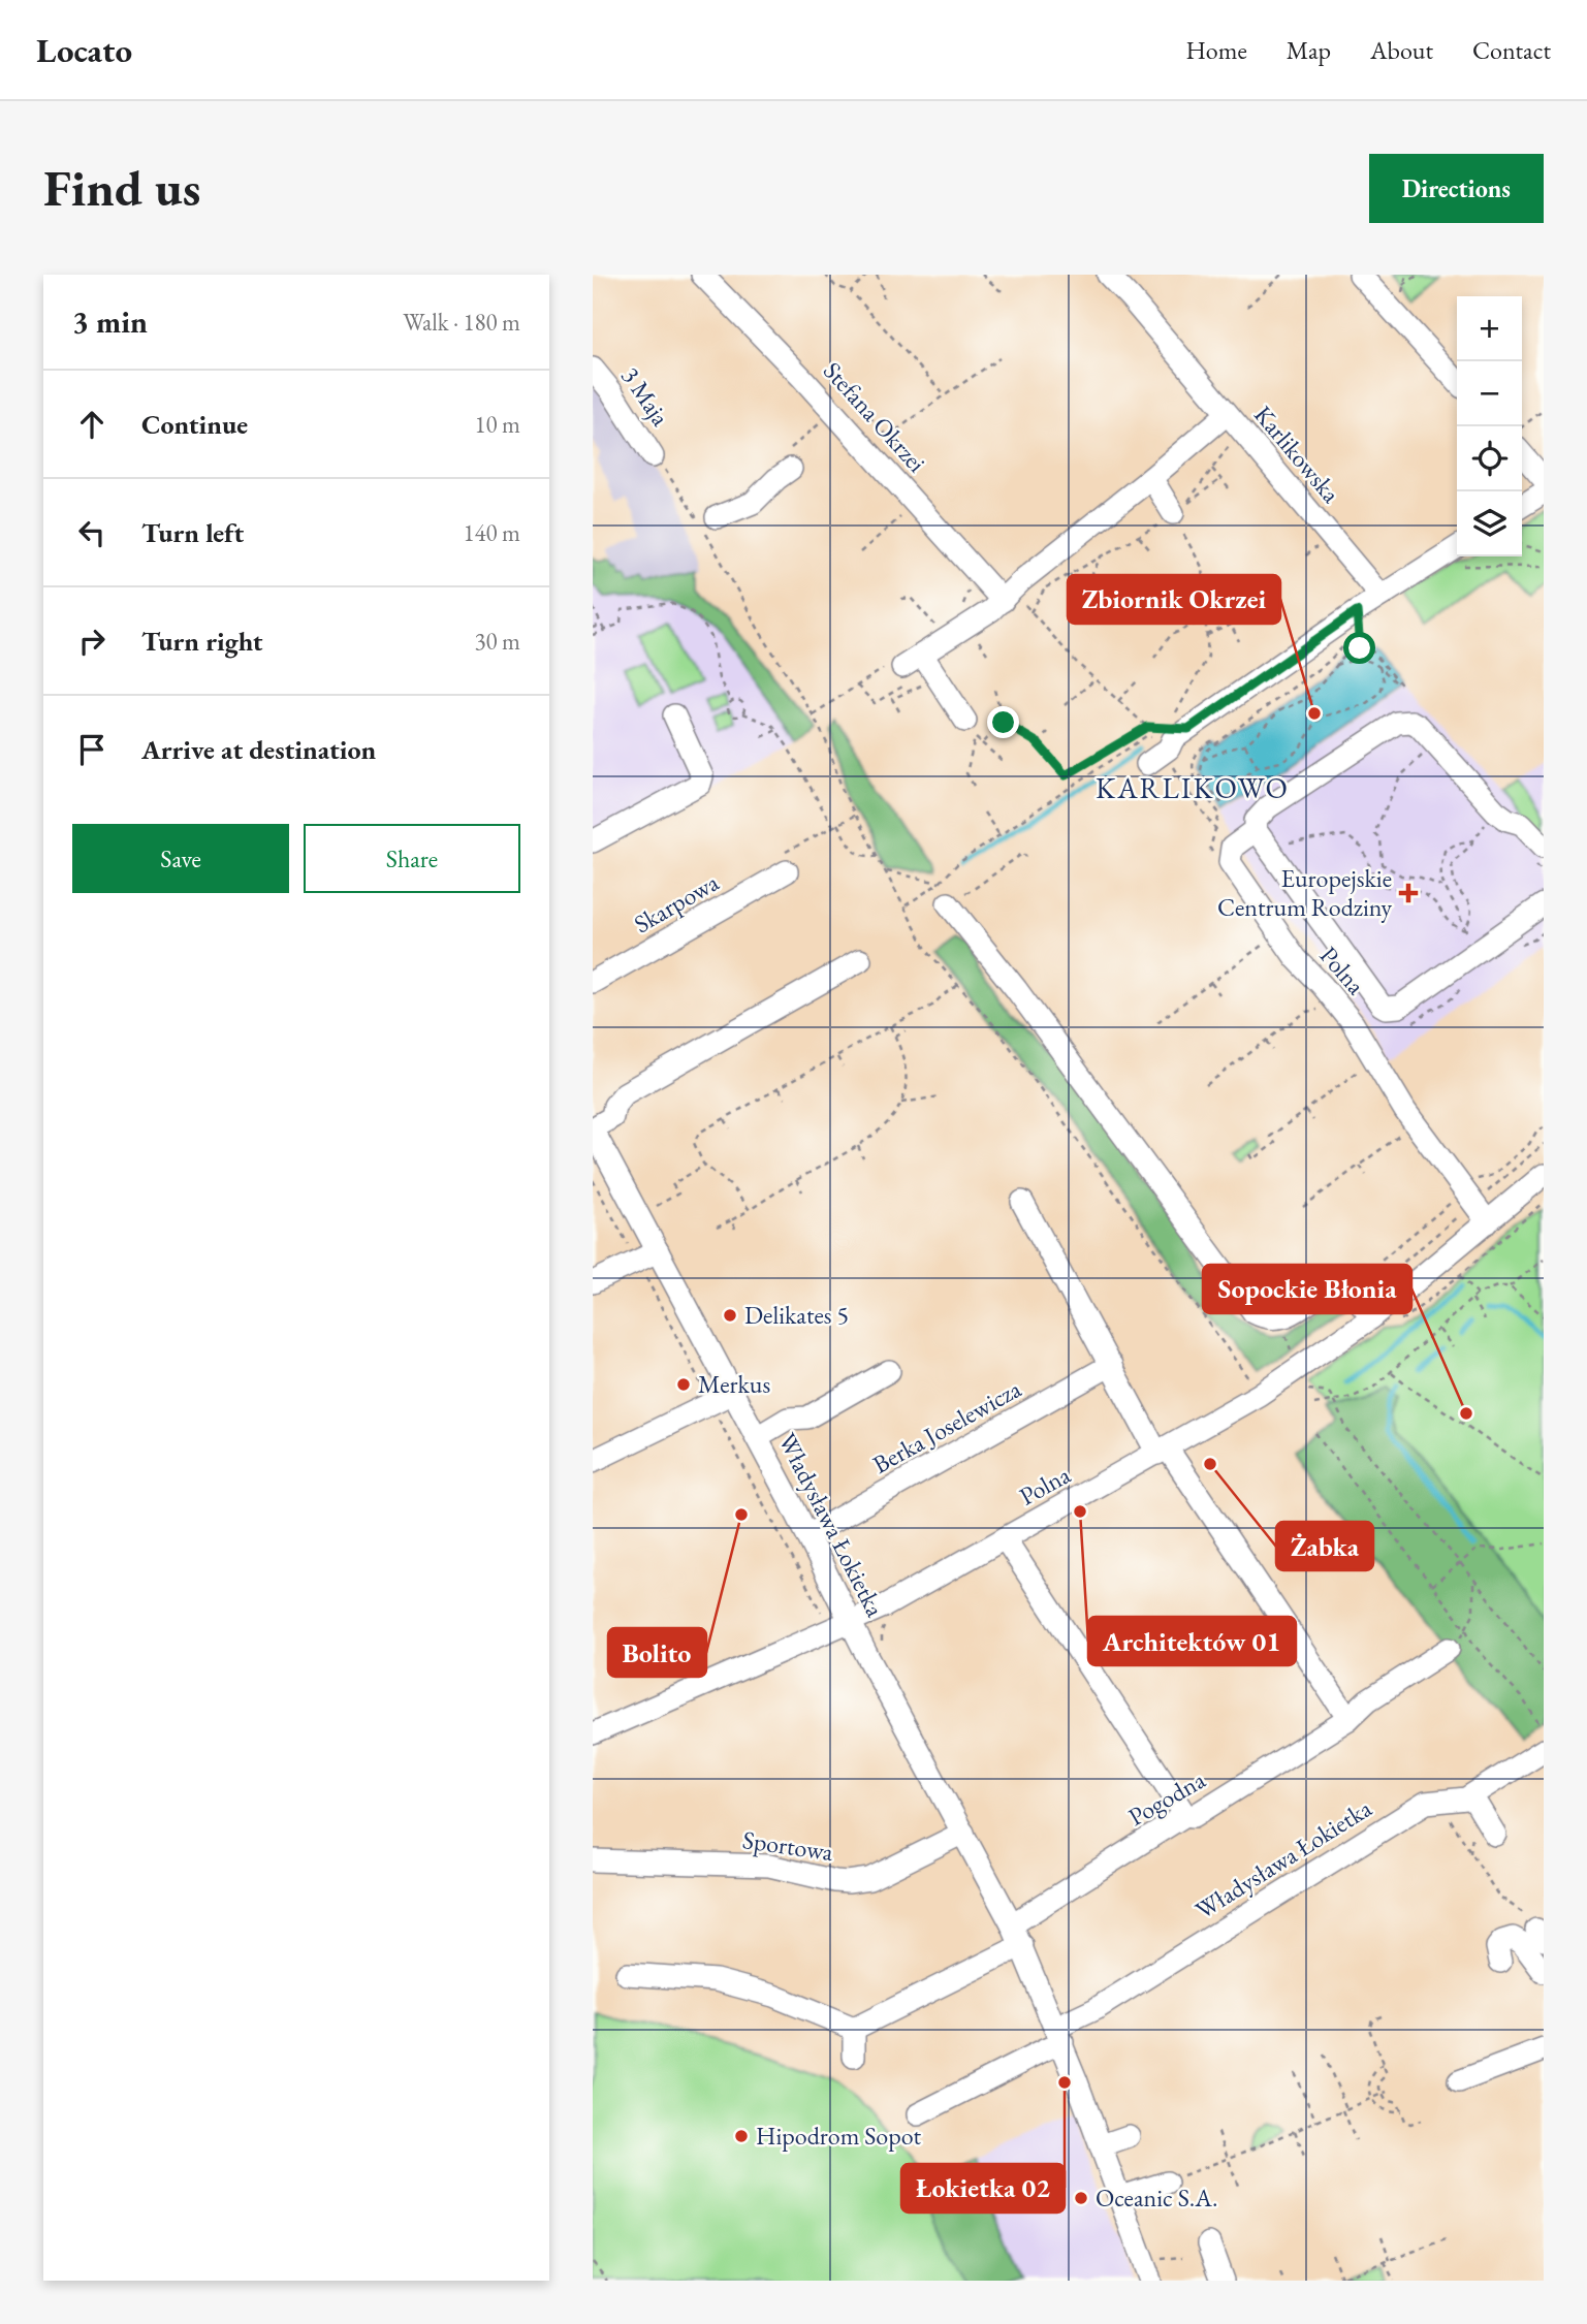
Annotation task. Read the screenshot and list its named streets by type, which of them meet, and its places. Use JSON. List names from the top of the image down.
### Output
{
  "streets": {
    "street": [
      "3 Maja",
      "Stefana Okrzei",
      "Karlikowska",
      "Skarpowa",
      "Polna",
      "Berka Joselewicza",
      "Władysława Łokietka",
      "Pogodna",
      "Sportowa"
    ]
  },
  "crossings": [
    ["Polna", "Władysława Łokietka"],
    ["Berka Joselewicza", "Władysława Łokietka"],
    ["Władysława Łokietka", "Pogodna"],
    ["Władysława Łokietka", "Sportowa"]
  ],
  "districts": ["KARLIKOWO"],
  "places": {
    "other": [
      "Zbiornik Okrzei",
      "Delikates 5",
      "Merkus",
      "Sopockie Błonia",
      "Żabka",
      "Architektów 01",
      "Bolito",
      "Łokietka 02",
      "Hipodrom Sopot",
      "Oceanic S.A."
    ],
    "health": ["Europejskie Centrum Rodziny"]
  },
  "page": {
    "header": "Locato",
    "nav": [
      "Home",
      "Map",
      "About",
      "Contact"
    ],
    "buttons": [
      "Directions",
      ["Save", "Share"]
    ],
    "title": "Find us",
    "heading": ["3 min", "Walk · 180 m"],
    "map_buttons": ["+", "−"],
    "list": [
      ["Continue", "10 m"],
      ["Turn left", "140 m"],
      ["Turn right", "30 m"],
      "Arrive at destination"
    ]
  }
}
